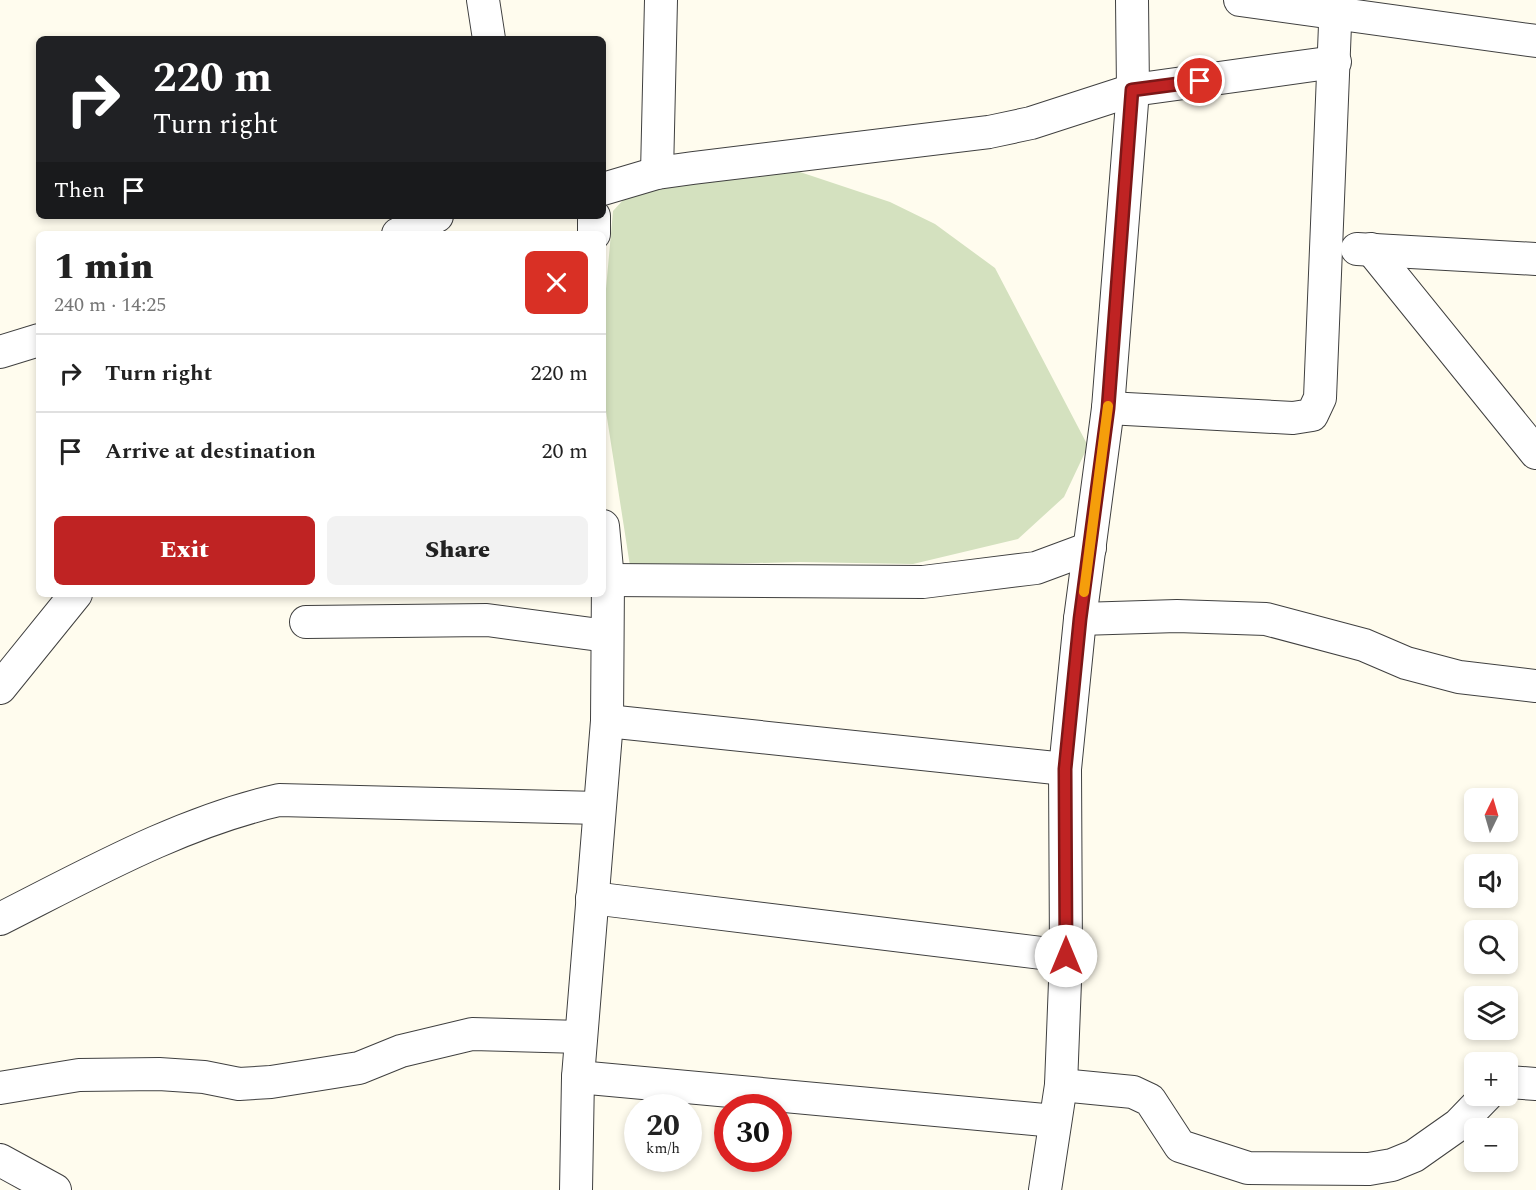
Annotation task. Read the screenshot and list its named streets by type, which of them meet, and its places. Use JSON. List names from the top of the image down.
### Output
{
  "north": "top",
  "page": {
    "turn": ["220 m", "Turn right"],
    "then": "Then",
    "heading": ["1 min", "240 m · 14:25"],
    "list": [
      {
        "name": "Turn right",
        "value": "220 m"
      },
      {
        "name": "Arrive at destination",
        "value": "20 m"
      }
    ],
    "buttons": ["Exit", "Share"],
    "map_buttons": ["+", "−"],
    "speed": "20 km/h",
    "limit": "30"
  }
}
